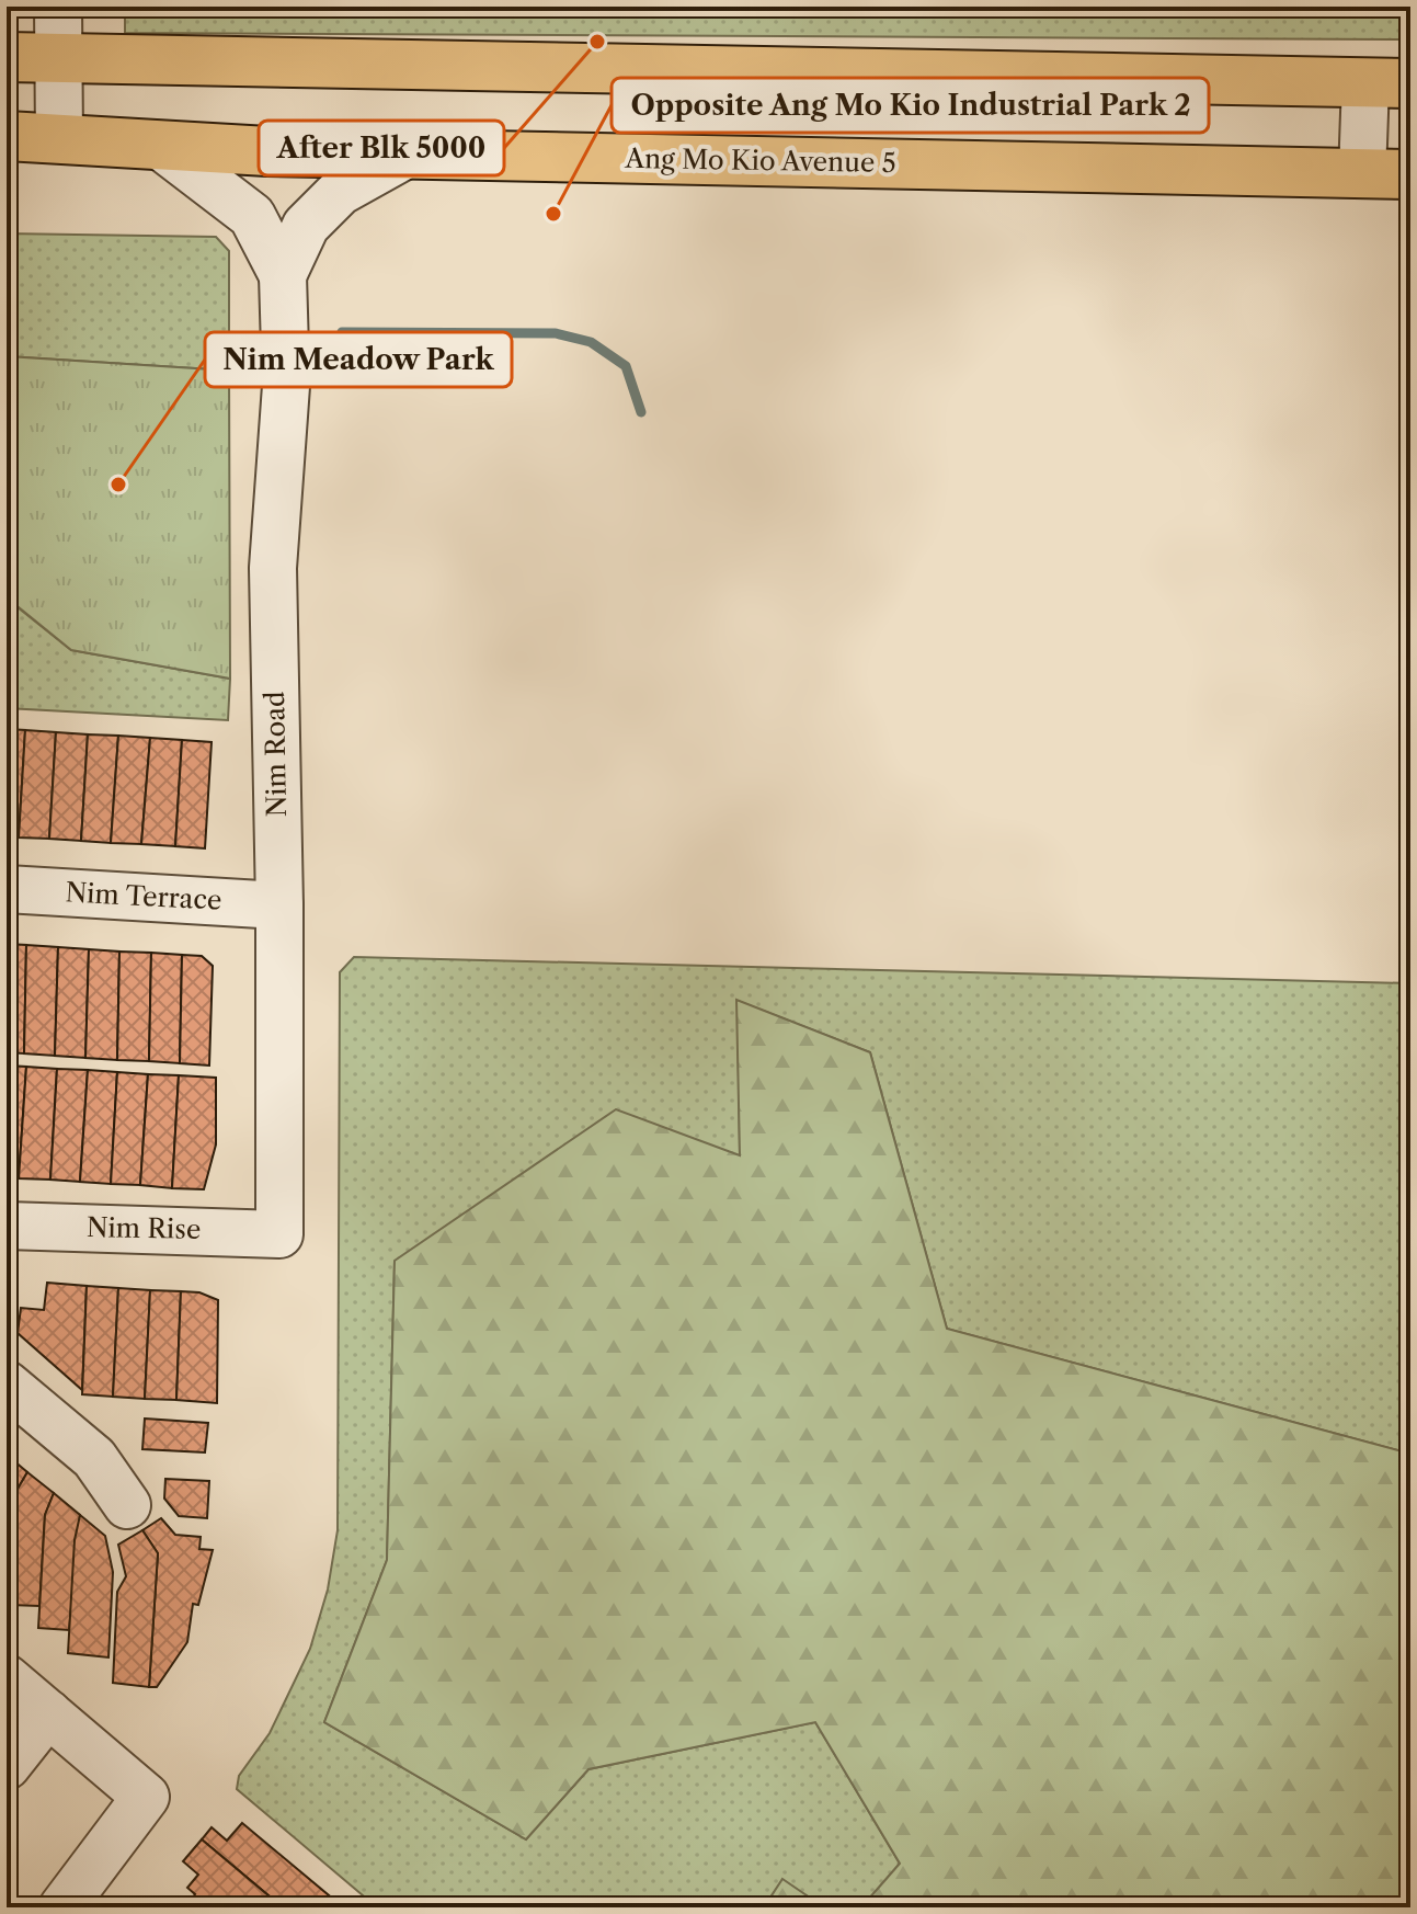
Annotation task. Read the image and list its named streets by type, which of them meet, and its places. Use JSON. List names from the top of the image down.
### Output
{
  "streets": {
    "main road": ["Ang Mo Kio Avenue 5"],
    "street": ["Nim Road", "Nim Terrace", "Nim Rise"]
  },
  "crossings": [
    ["Nim Road", "Nim Terrace"],
    ["Nim Road", "Nim Rise"]
  ],
  "places": ["After Blk 5000", "Opposite Ang Mo Kio Industrial Park 2", "Nim Meadow Park"]
}
